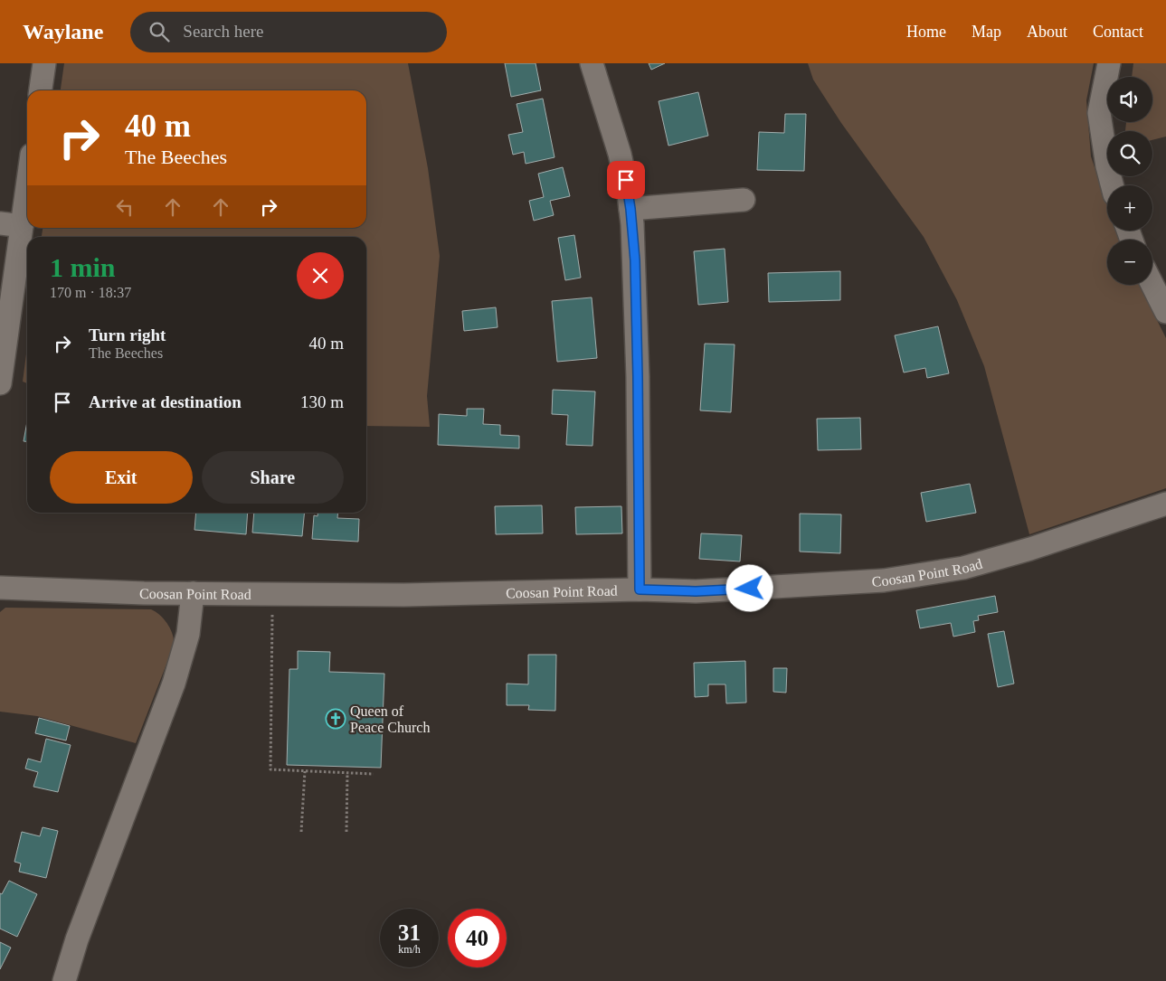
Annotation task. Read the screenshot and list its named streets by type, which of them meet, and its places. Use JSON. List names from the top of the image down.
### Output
{
  "streets": {
    "street": ["Coosan Point Road"]
  },
  "places": {
    "church": ["Queen of Peace Church"]
  },
  "page": {
    "header": "Waylane",
    "search": "Search here",
    "nav": [
      "Home",
      "Map",
      "About",
      "Contact"
    ],
    "map_buttons": ["+", "−"],
    "turn": ["40 m", "The Beeches"],
    "heading": ["1 min", "170 m · 18:37"],
    "list": [
      {
        "name": "Turn right",
        "note": "The Beeches",
        "value": "40 m"
      },
      {
        "name": "Arrive at destination",
        "value": "130 m"
      }
    ],
    "buttons": ["Exit", "Share"],
    "speed": "31 km/h",
    "limit": "40"
  }
}
